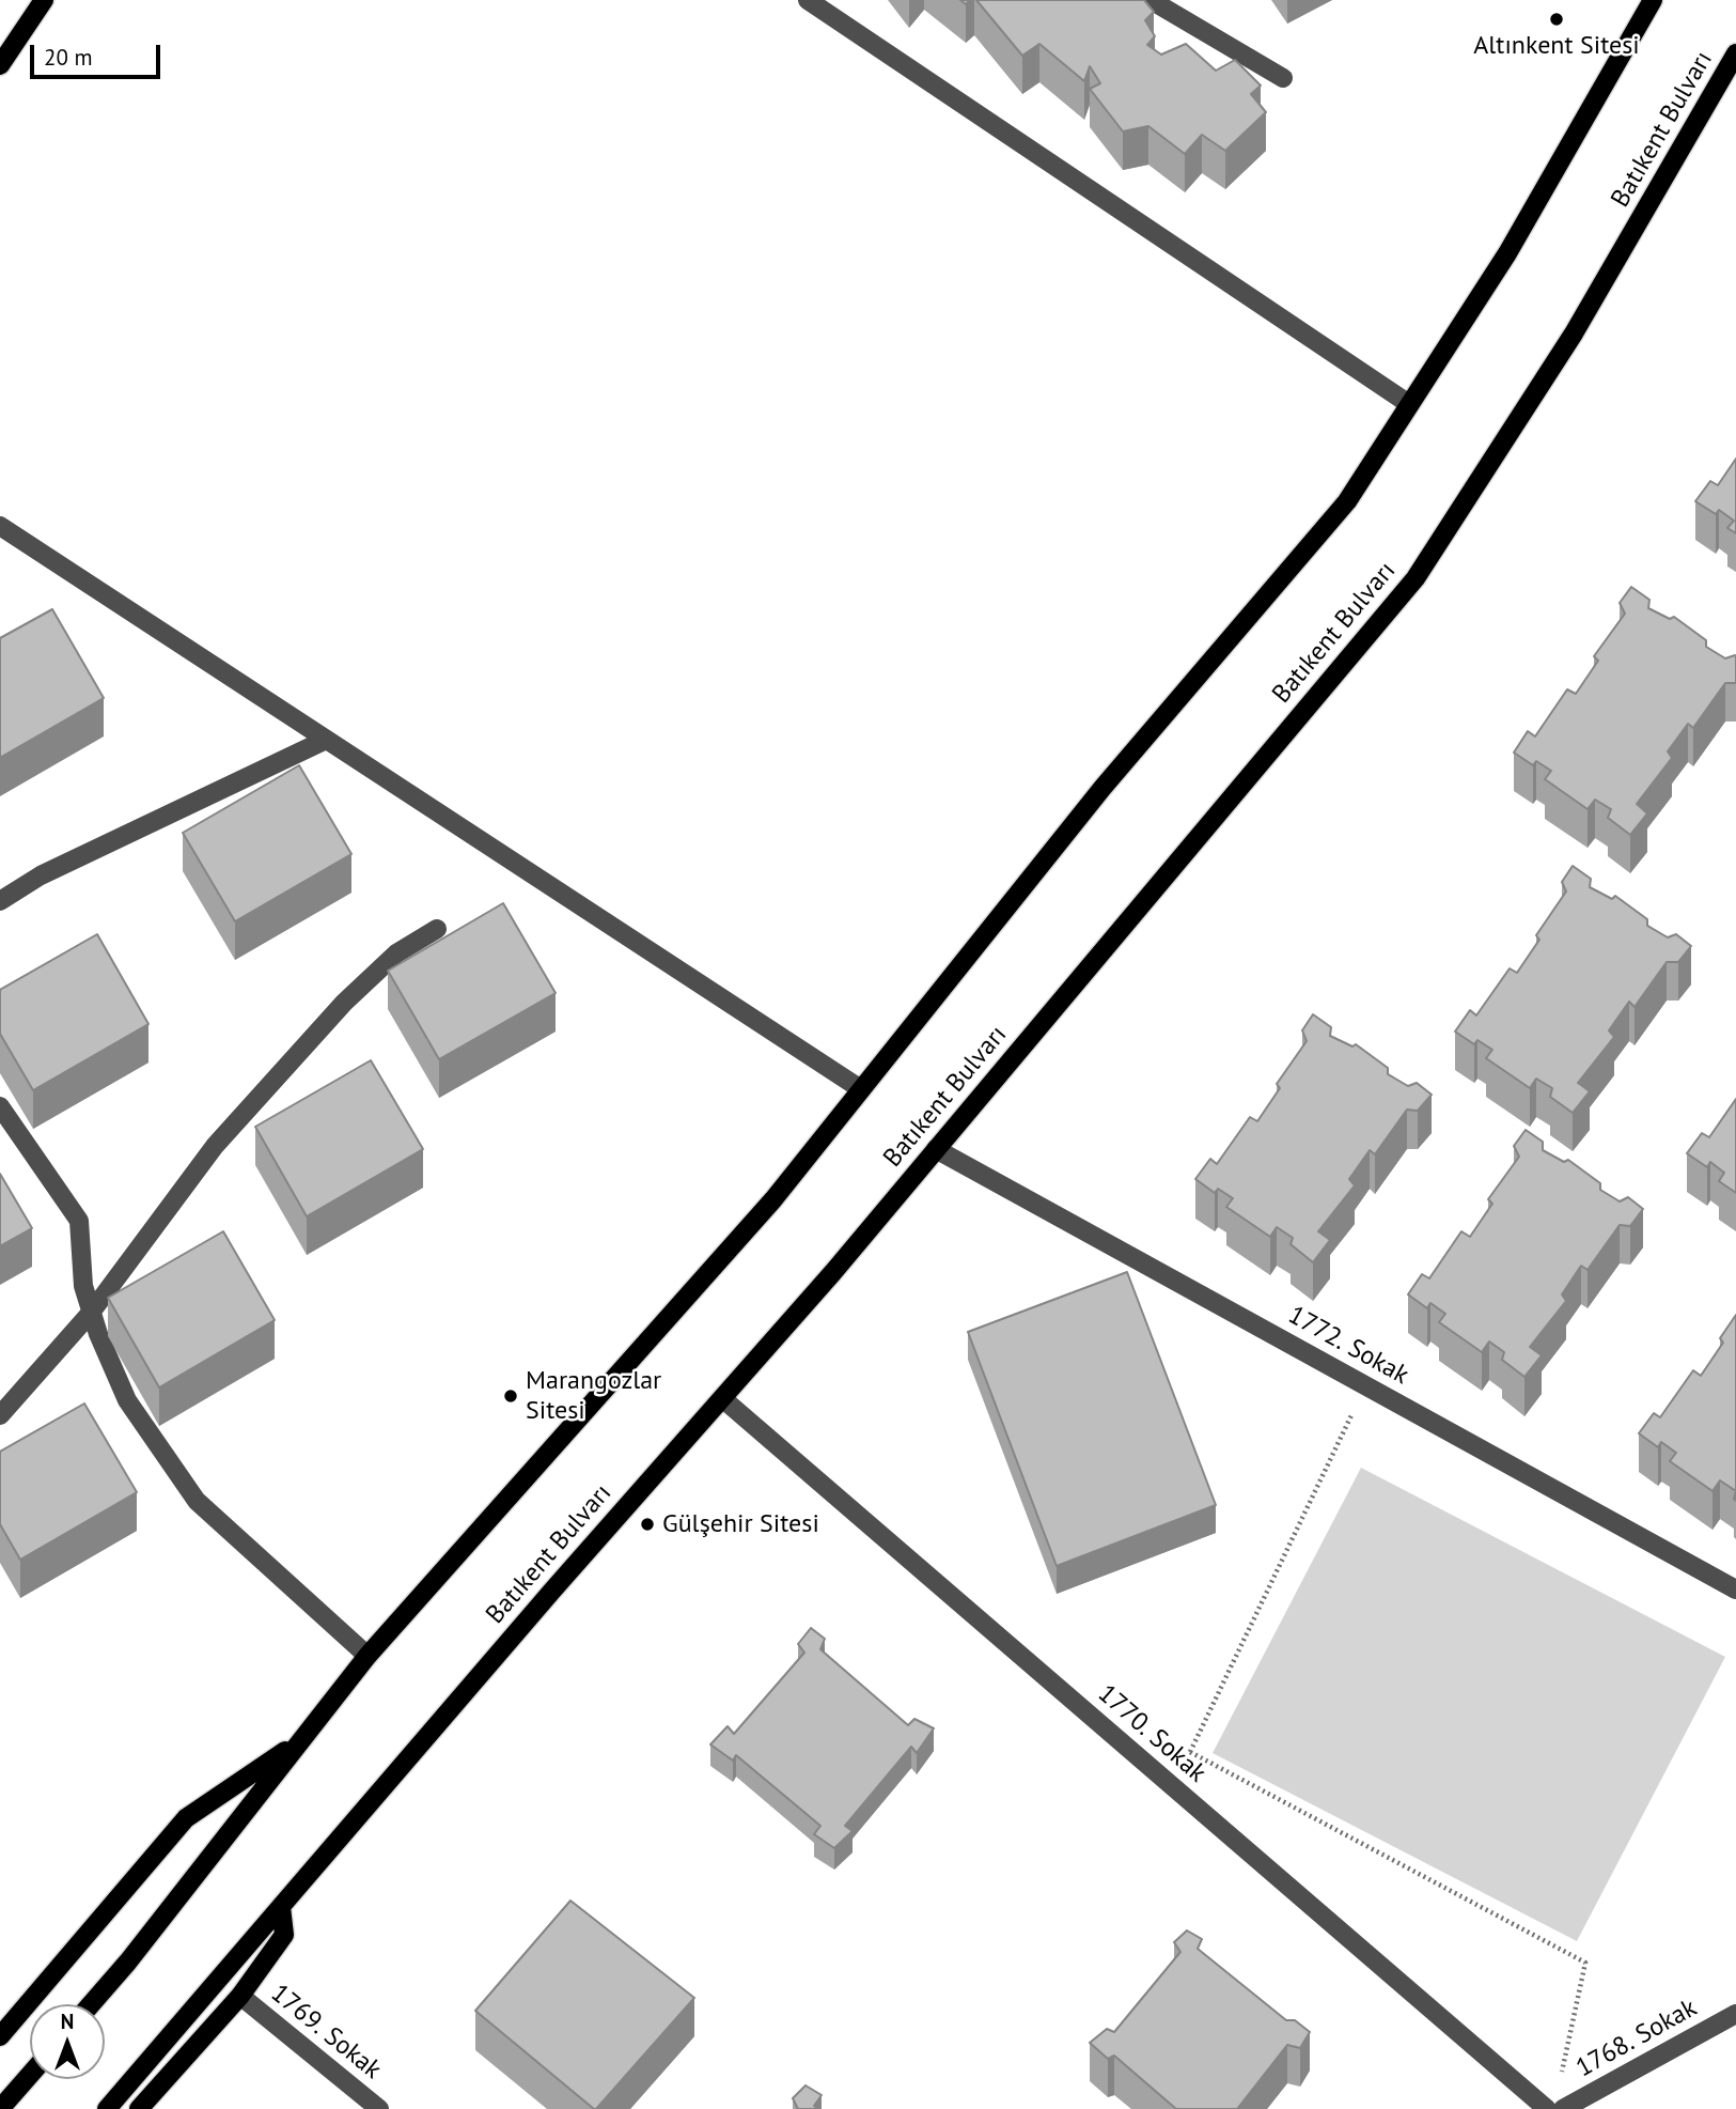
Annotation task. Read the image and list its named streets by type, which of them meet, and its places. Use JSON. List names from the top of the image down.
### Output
{
  "streets": {
    "main road": ["Batıkent Bulvarı"],
    "street": [
      "1772. Sokak",
      "1770. Sokak",
      "1769. Sokak",
      "1768. Sokak"
    ]
  },
  "crossings": [
    ["Batıkent Bulvarı", "1772. Sokak"],
    ["Batıkent Bulvarı", "1770. Sokak"]
  ],
  "places": ["Altınkent Sitesi", "Marangozlar Sitesi", "Gülşehir Sitesi"],
  "scale_bar": "20 m",
  "north": "top"
}
